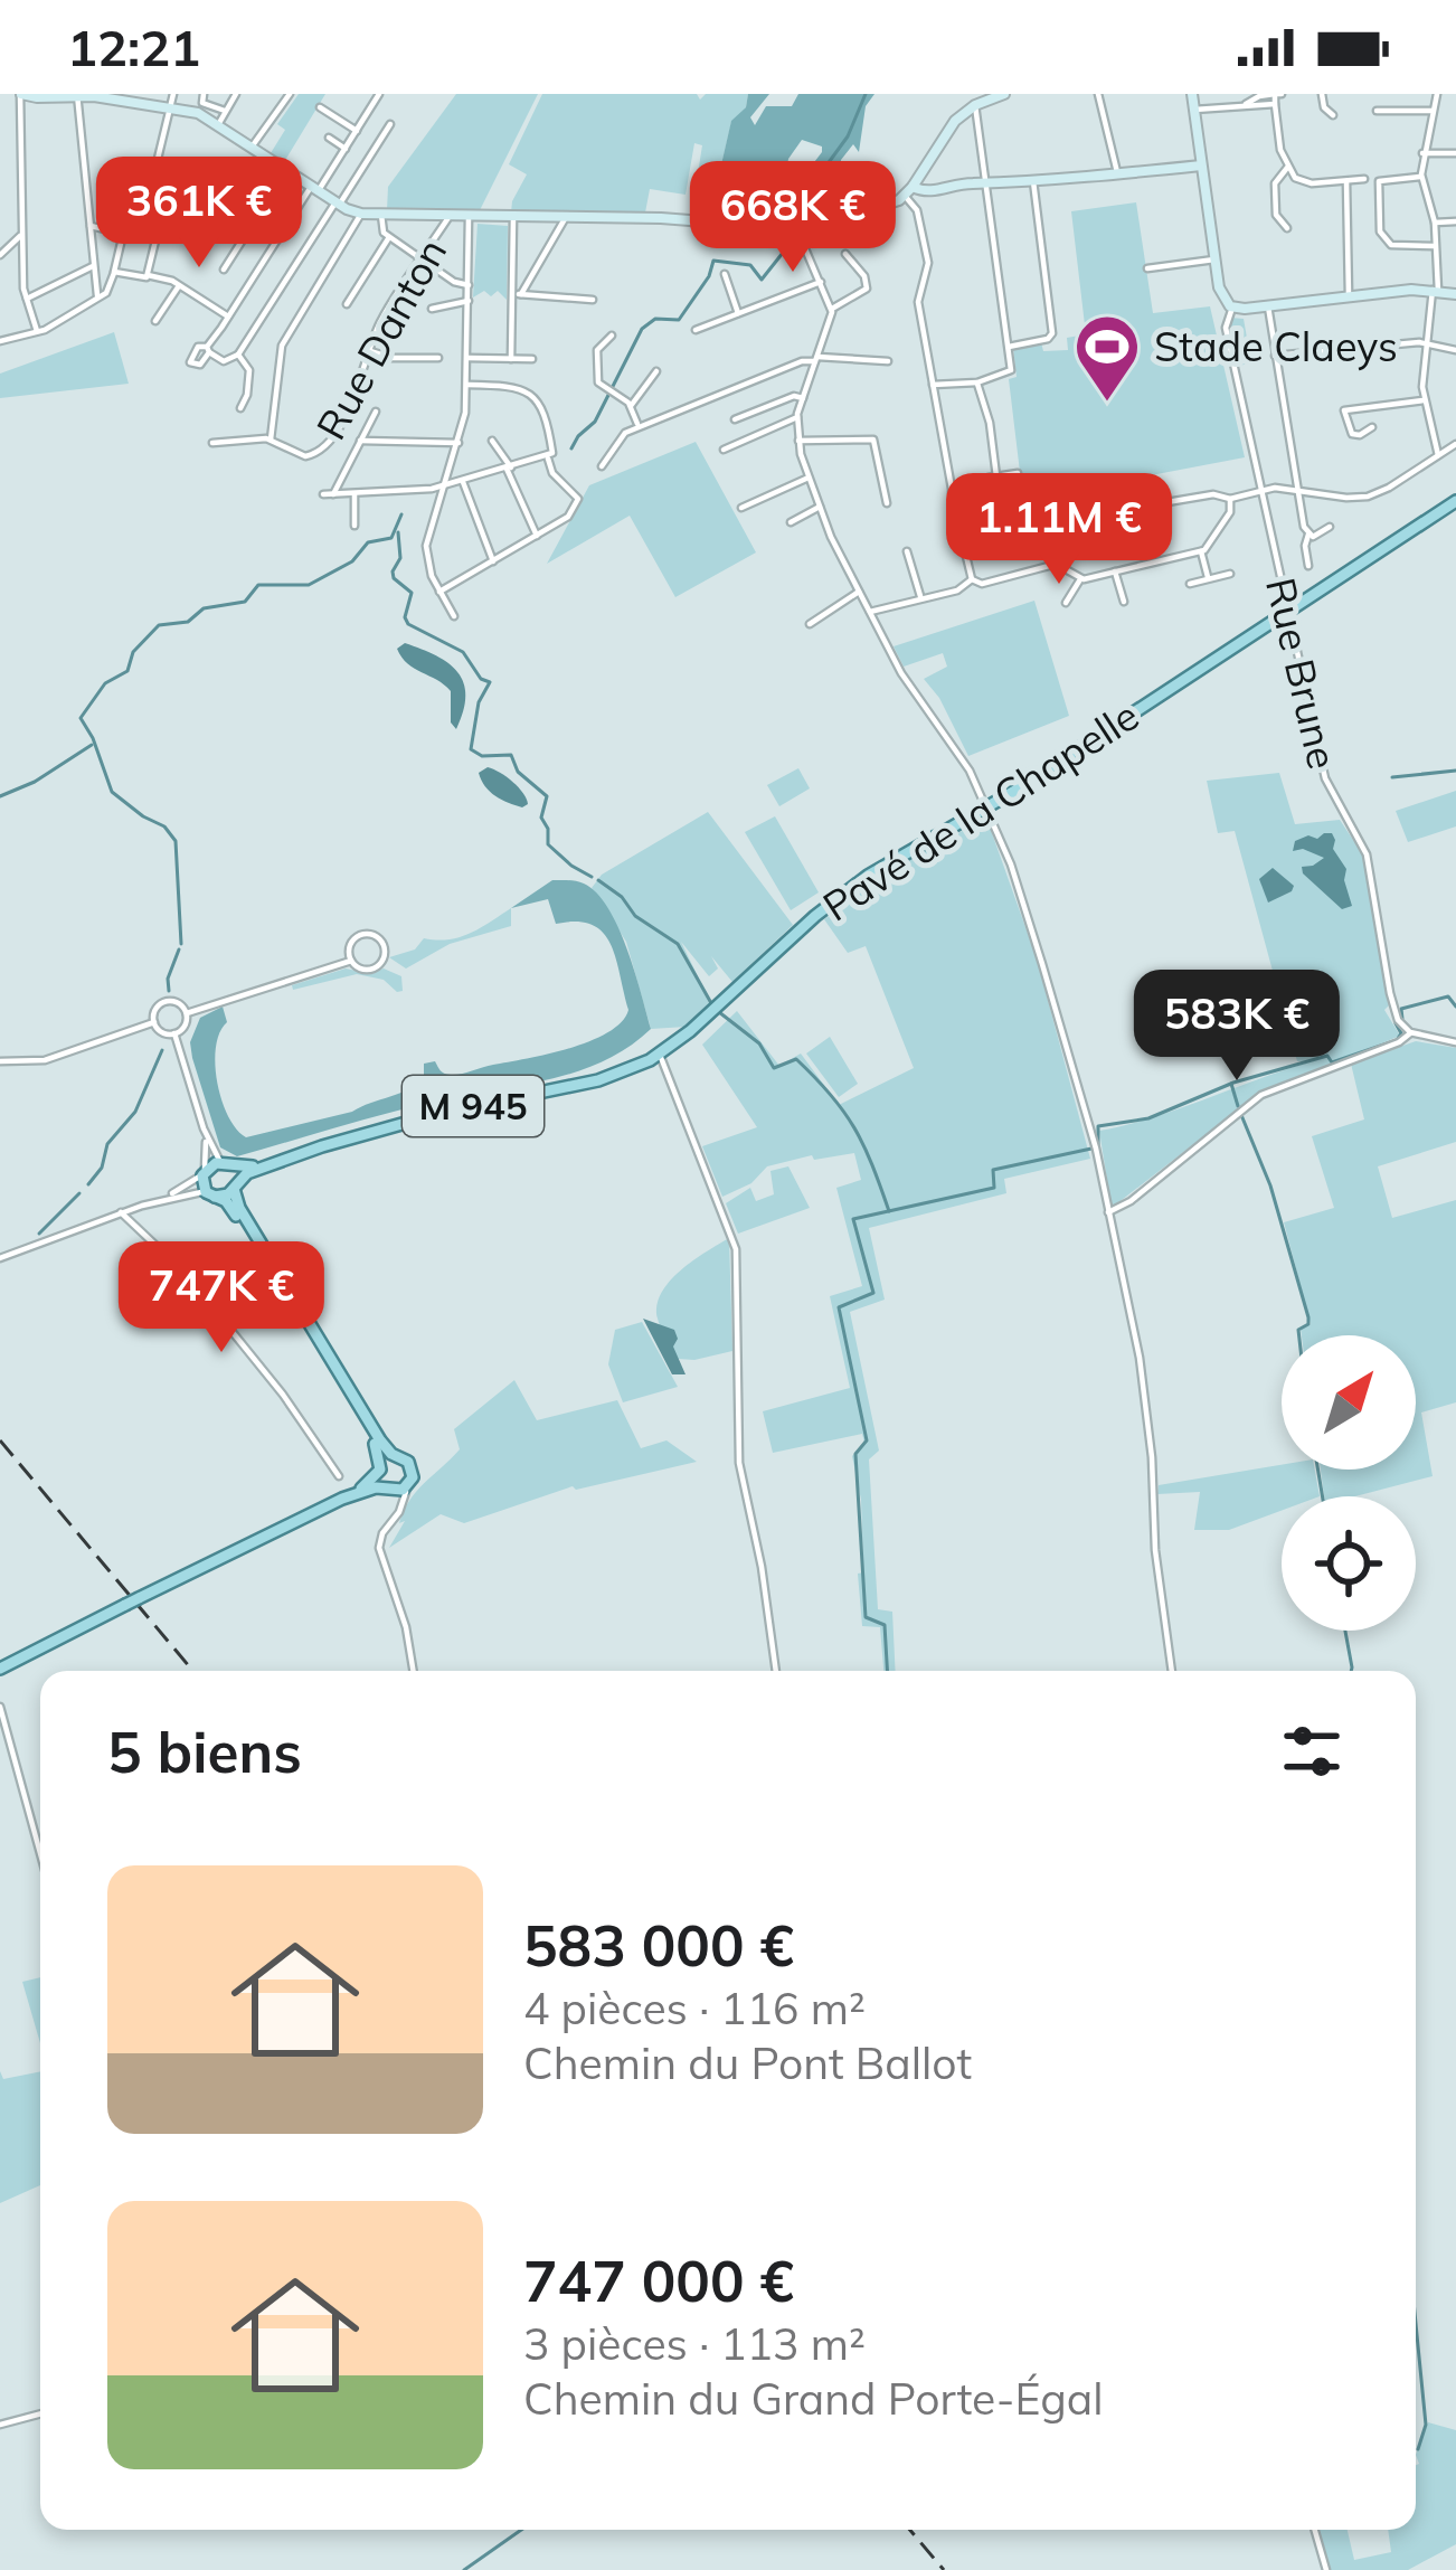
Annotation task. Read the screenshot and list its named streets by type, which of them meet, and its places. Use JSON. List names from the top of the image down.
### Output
{
  "streets": {
    "main road": ["Rue Brune", "Pavé de la Chapelle", "M 945"],
    "street": ["Rue Danton"]
  },
  "crossings": [
    ["Rue Brune", "Pavé de la Chapelle"]
  ],
  "places": {
    "sports": ["Stade Claeys"]
  },
  "north": "top right",
  "page": {
    "status": "12:21",
    "price": [
      "361K €",
      "668K €",
      "1.11M €",
      "583K €",
      "747K €"
    ],
    "heading": "5 biens",
    "list": [
      {
        "name": "583 000 €",
        "note": "4 pièces · 116 m² · Chemin du Pont Ballot"
      },
      {
        "name": "747 000 €",
        "note": "3 pièces · 113 m² · Chemin du Grand Porte-Égal"
      }
    ]
  }
}
